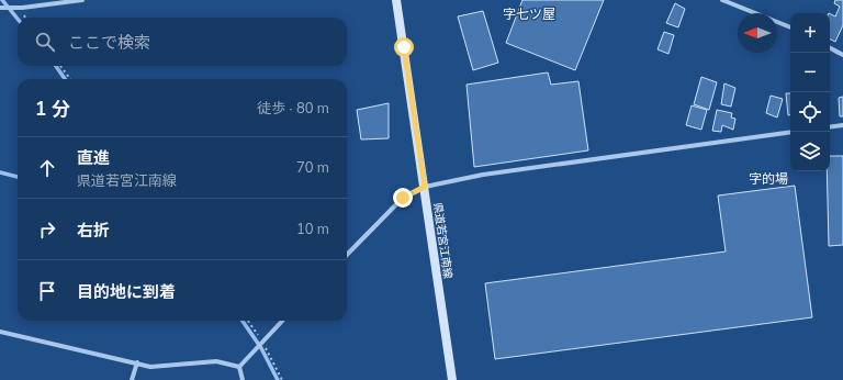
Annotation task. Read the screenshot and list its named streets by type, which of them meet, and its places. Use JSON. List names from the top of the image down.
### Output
{
  "streets": {
    "main road": ["県道若宮江南線"]
  },
  "districts": ["字七ツ屋", "字的場"],
  "north": "left",
  "page": {
    "map_buttons": ["+", "−"],
    "search": "ここで検索",
    "heading": ["1 分", "徒歩 · 80 m"],
    "list": [
      ["直進", "県道若宮江南線", "70 m"],
      ["右折", "10 m"],
      "目的地に到着"
    ]
  }
}
